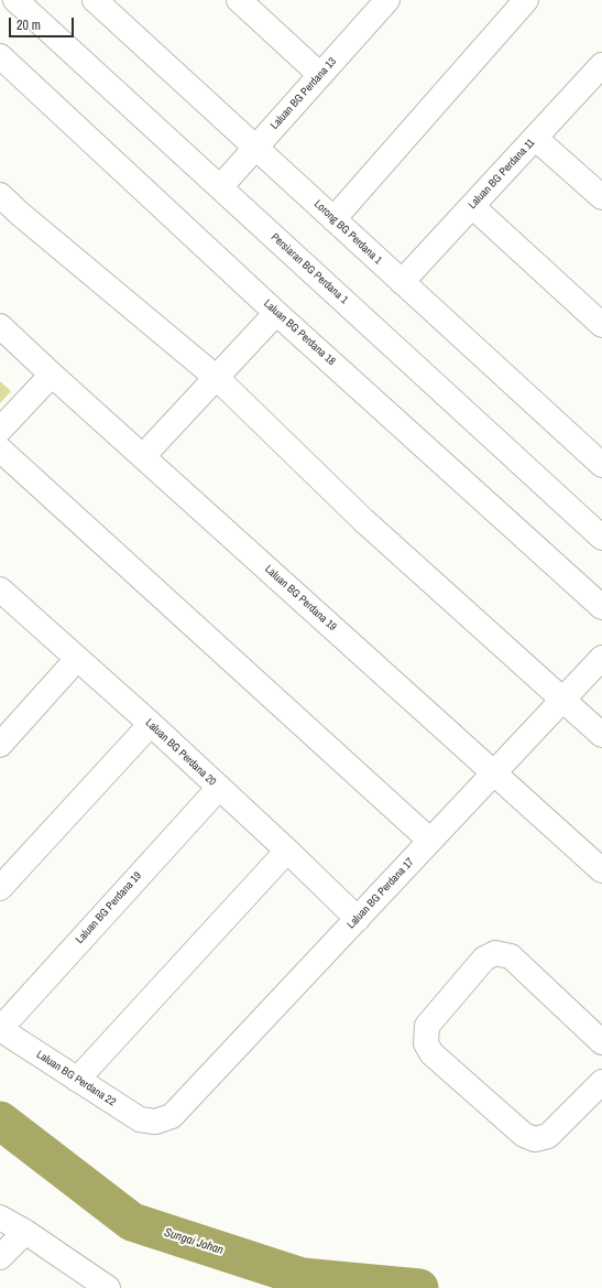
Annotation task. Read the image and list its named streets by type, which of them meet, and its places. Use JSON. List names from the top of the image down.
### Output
{
  "streets": {
    "street": [
      "Laluan BG Perdana 13",
      "Laluan BG Perdana 11",
      "Lorong BG Perdana 1",
      "Persiaran BG Perdana 1",
      "Laluan BG Perdana 18",
      "Laluan BG Perdana 19",
      "Laluan BG Perdana 20",
      "Laluan BG Perdana 17",
      "Laluan BG Perdana 22"
    ]
  },
  "crossings": [
    ["Laluan BG Perdana 13", "Lorong BG Perdana 1"],
    ["Laluan BG Perdana 13", "Persiaran BG Perdana 1"],
    ["Laluan BG Perdana 11", "Lorong BG Perdana 1"],
    ["Laluan BG Perdana 19", "Laluan BG Perdana 20"],
    ["Laluan BG Perdana 19", "Laluan BG Perdana 17"],
    ["Laluan BG Perdana 19", "Laluan BG Perdana 22"],
    ["Laluan BG Perdana 20", "Laluan BG Perdana 17"],
    ["Laluan BG Perdana 17", "Laluan BG Perdana 22"]
  ],
  "water": ["Sungai Johan"],
  "scale_bar": "20 m"
}
